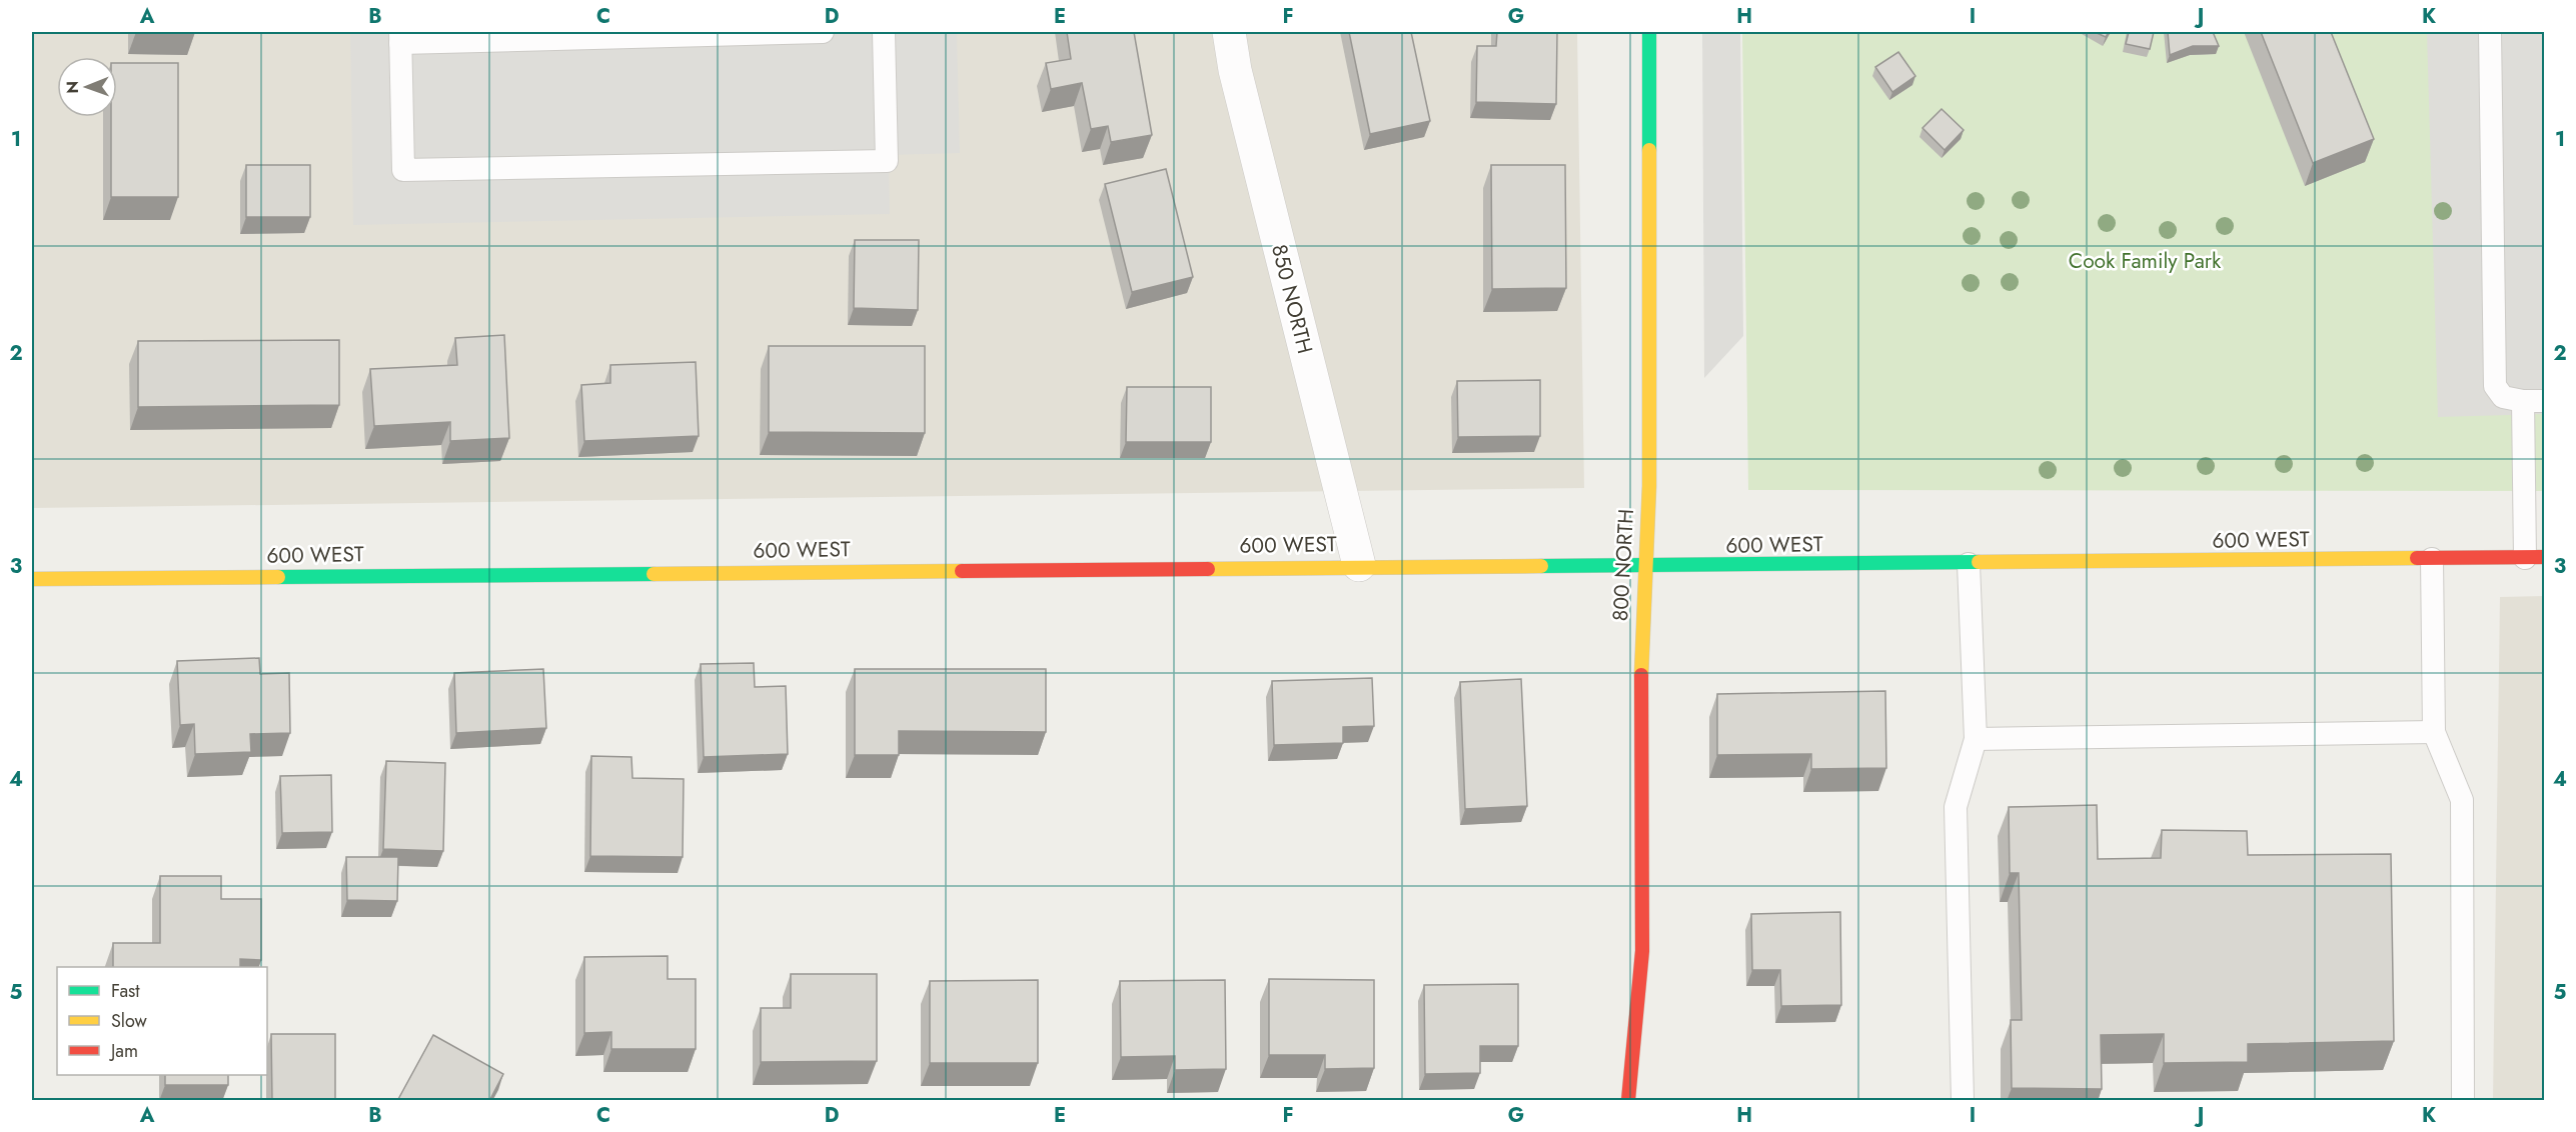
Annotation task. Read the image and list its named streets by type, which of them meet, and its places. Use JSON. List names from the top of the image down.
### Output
{
  "streets": {
    "street": ["850 NORTH", "600 WEST", "800 NORTH"]
  },
  "crossings": [
    ["850 NORTH", "600 WEST"],
    ["600 WEST", "800 NORTH"]
  ],
  "parks": ["Cook Family Park"],
  "legend": ["Fast", "Slow", "Jam"],
  "north": "left",
  "grid": {
    "columns": [
      "A",
      "B",
      "C",
      "D",
      "E",
      "F",
      "G",
      "H",
      "I",
      "J",
      "K"
    ],
    "rows": [
      "1",
      "2",
      "3",
      "4",
      "5"
    ]
  }
}
